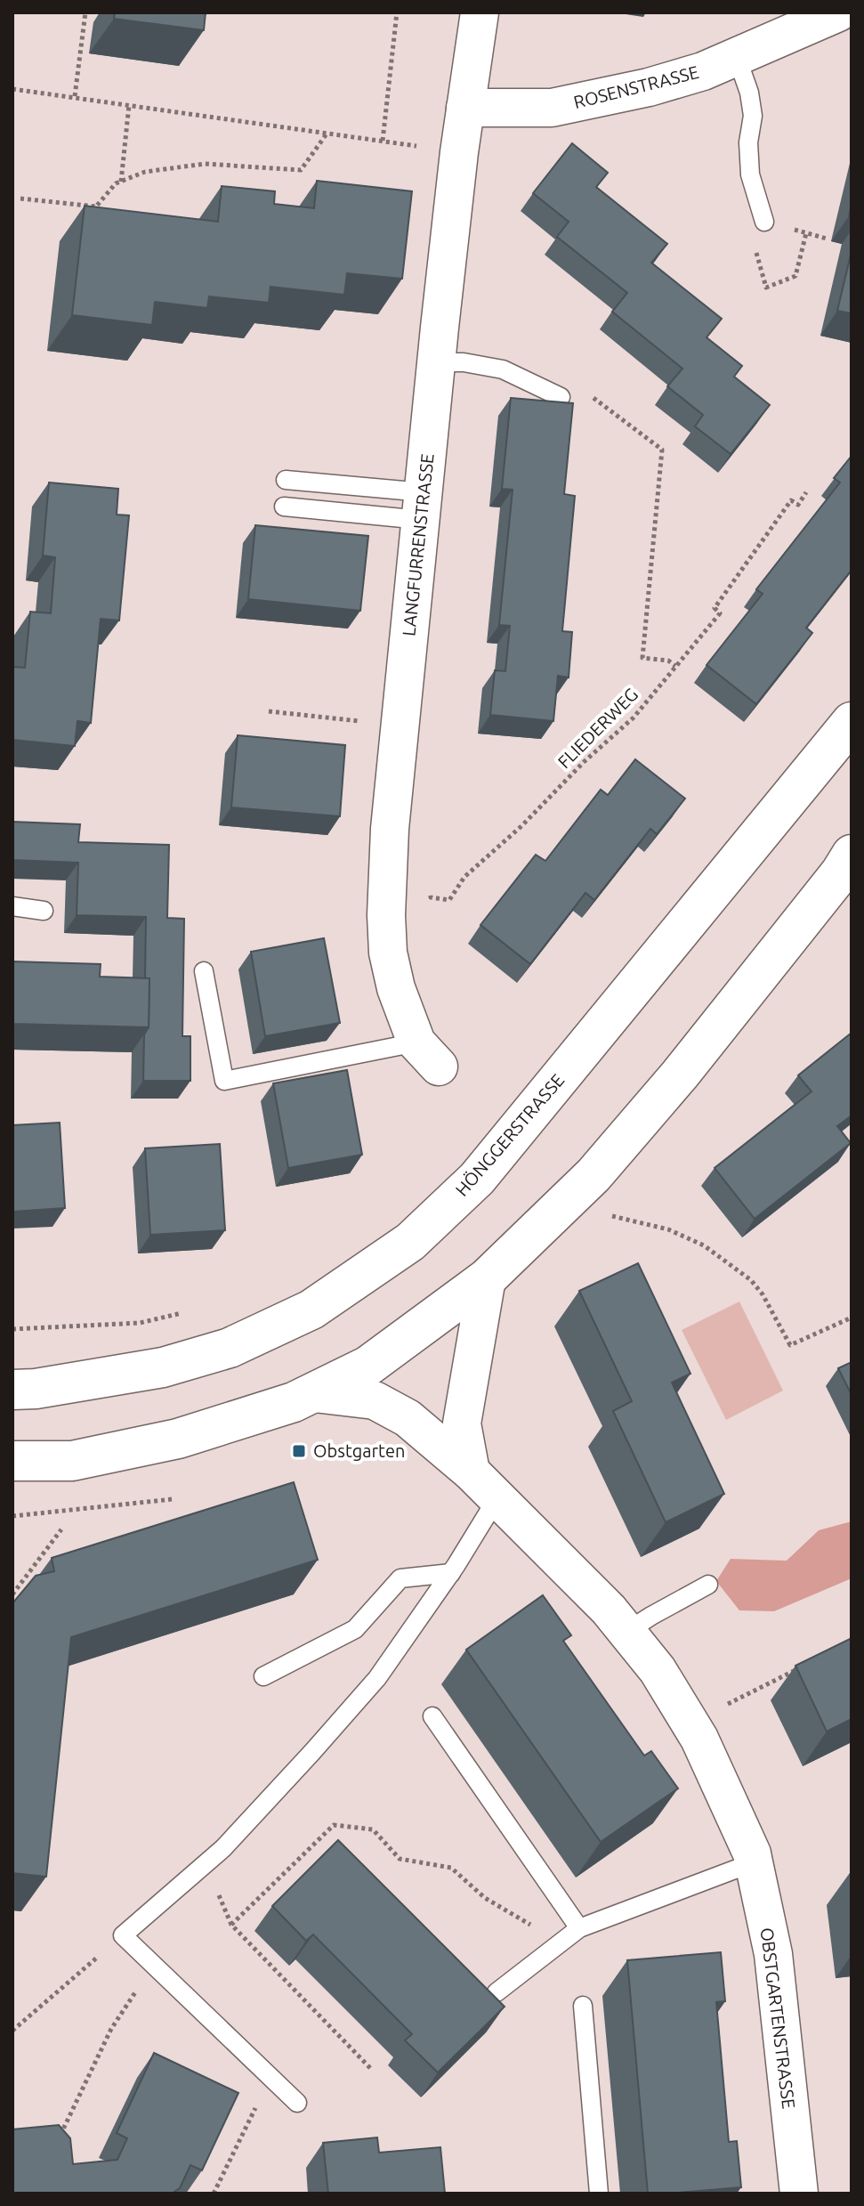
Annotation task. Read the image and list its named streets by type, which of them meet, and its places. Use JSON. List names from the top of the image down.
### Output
{
  "streets": {
    "main road": ["HÖNGGERSTRASSE"],
    "street": ["ROSENSTRASSE", "LANGFURRENSTRASSE", "OBSTGARTENSTRASSE"],
    "path": ["FLIEDERWEG"]
  },
  "crossings": [
    ["ROSENSTRASSE", "LANGFURRENSTRASSE"]
  ],
  "places": {
    "transit": ["Obstgarten"]
  }
}
